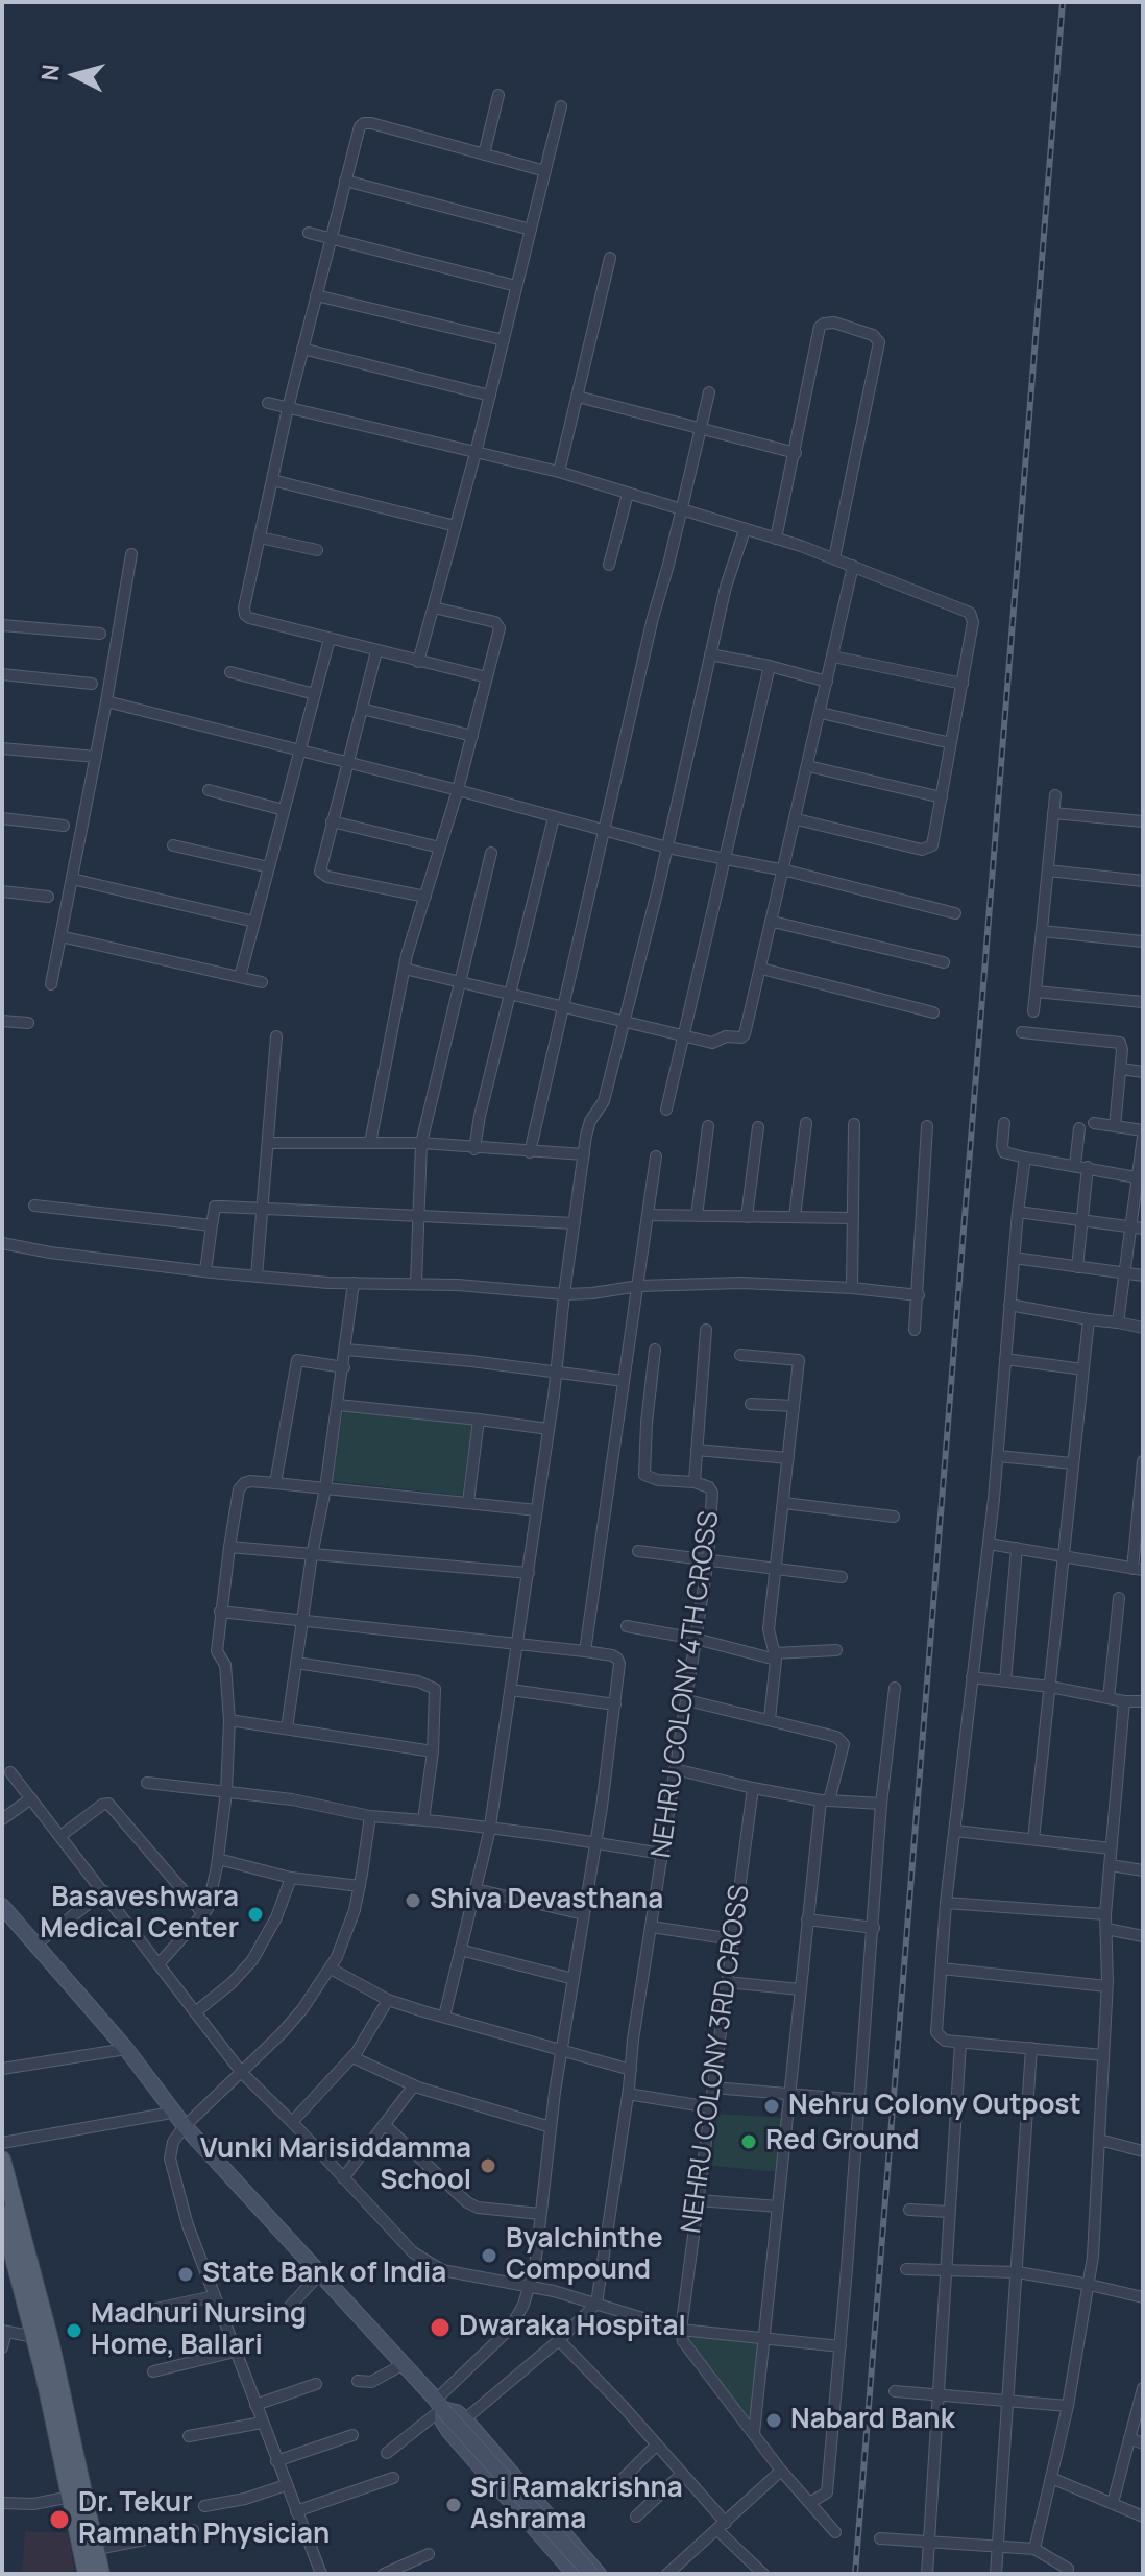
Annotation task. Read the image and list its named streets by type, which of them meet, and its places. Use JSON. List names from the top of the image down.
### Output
{
  "streets": {
    "street": ["NEHRU COLONY 4TH CROSS", "NEHRU COLONY 3RD CROSS"]
  },
  "places": [
    "Shiva Devasthana",
    "Basaveshwara Medical Center",
    "Nehru Colony Outpost",
    "Red Ground",
    "Vunki Marisiddamma School",
    "Byalchinthe Compound",
    "State Bank of India",
    "Dwaraka Hospital",
    "Madhuri Nursing Home, Ballari",
    "Nabard Bank",
    "Sri Ramakrishna Ashrama",
    "Dr. Tekur Ramnath Physician"
  ],
  "north": "left"
}
